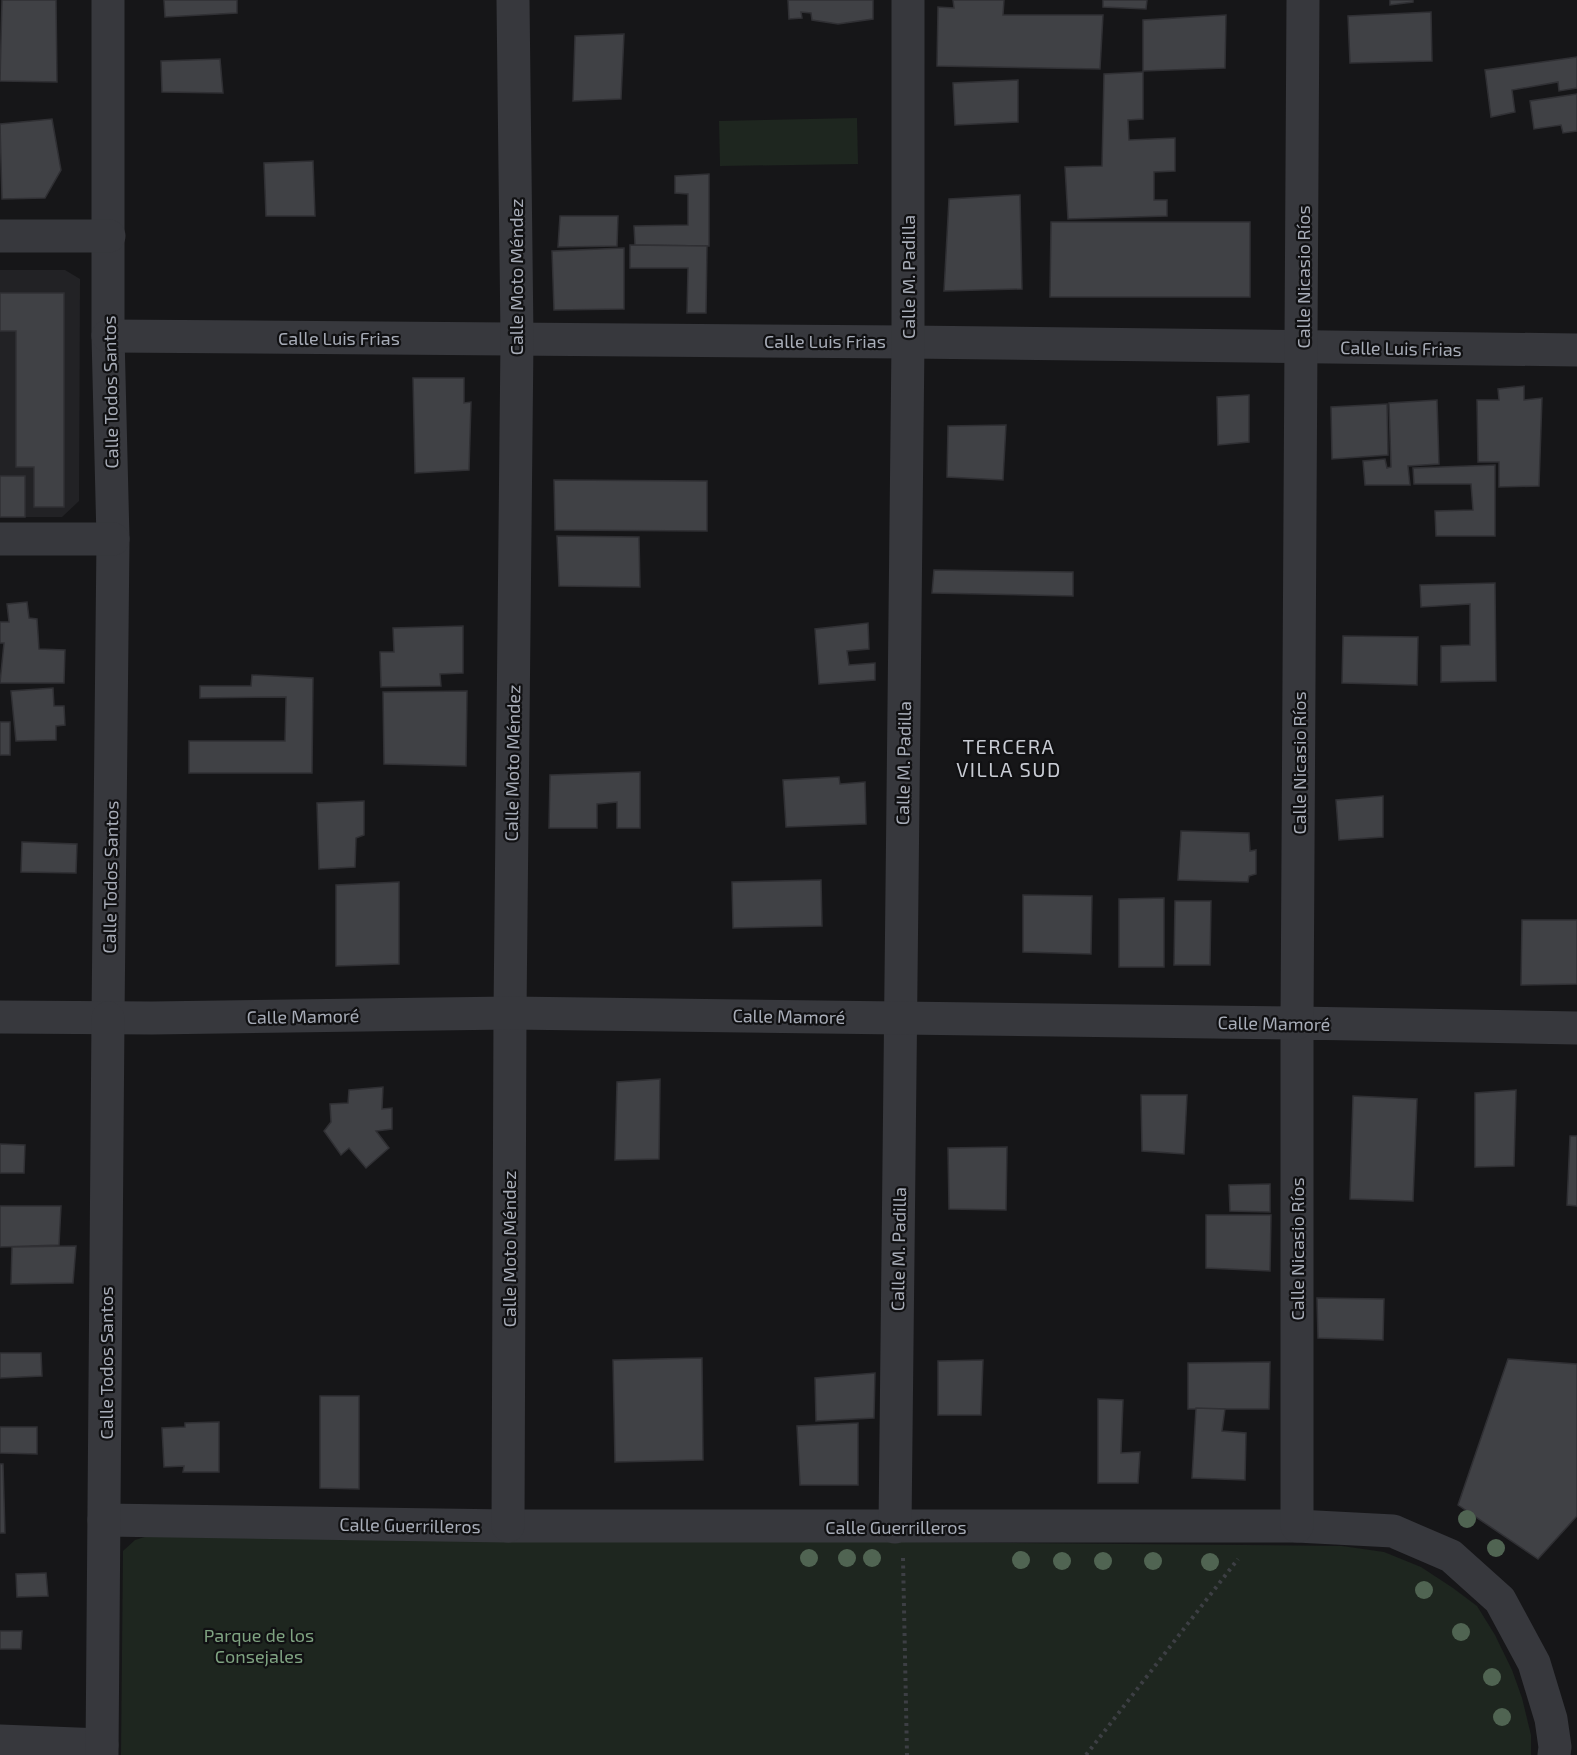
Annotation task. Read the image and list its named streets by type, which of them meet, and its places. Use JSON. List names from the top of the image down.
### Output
{
  "streets": {
    "street": [
      "Calle Moto Méndez",
      "Calle M. Padilla",
      "Calle Nicasio Ríos",
      "Calle Luis Frias",
      "Calle Todos Santos",
      "Calle Mamoré",
      "Calle Guerrilleros"
    ]
  },
  "crossings": [
    ["Calle Moto Méndez", "Calle Luis Frias"],
    ["Calle Moto Méndez", "Calle Mamoré"],
    ["Calle Moto Méndez", "Calle Guerrilleros"],
    ["Calle M. Padilla", "Calle Luis Frias"],
    ["Calle M. Padilla", "Calle Mamoré"],
    ["Calle M. Padilla", "Calle Guerrilleros"],
    ["Calle Nicasio Ríos", "Calle Luis Frias"],
    ["Calle Nicasio Ríos", "Calle Mamoré"],
    ["Calle Nicasio Ríos", "Calle Guerrilleros"],
    ["Calle Luis Frias", "Calle Todos Santos"],
    ["Calle Todos Santos", "Calle Mamoré"],
    ["Calle Todos Santos", "Calle Guerrilleros"]
  ],
  "districts": ["TERCERA VILLA SUD"],
  "parks": ["Parque de los Consejales"]
}
